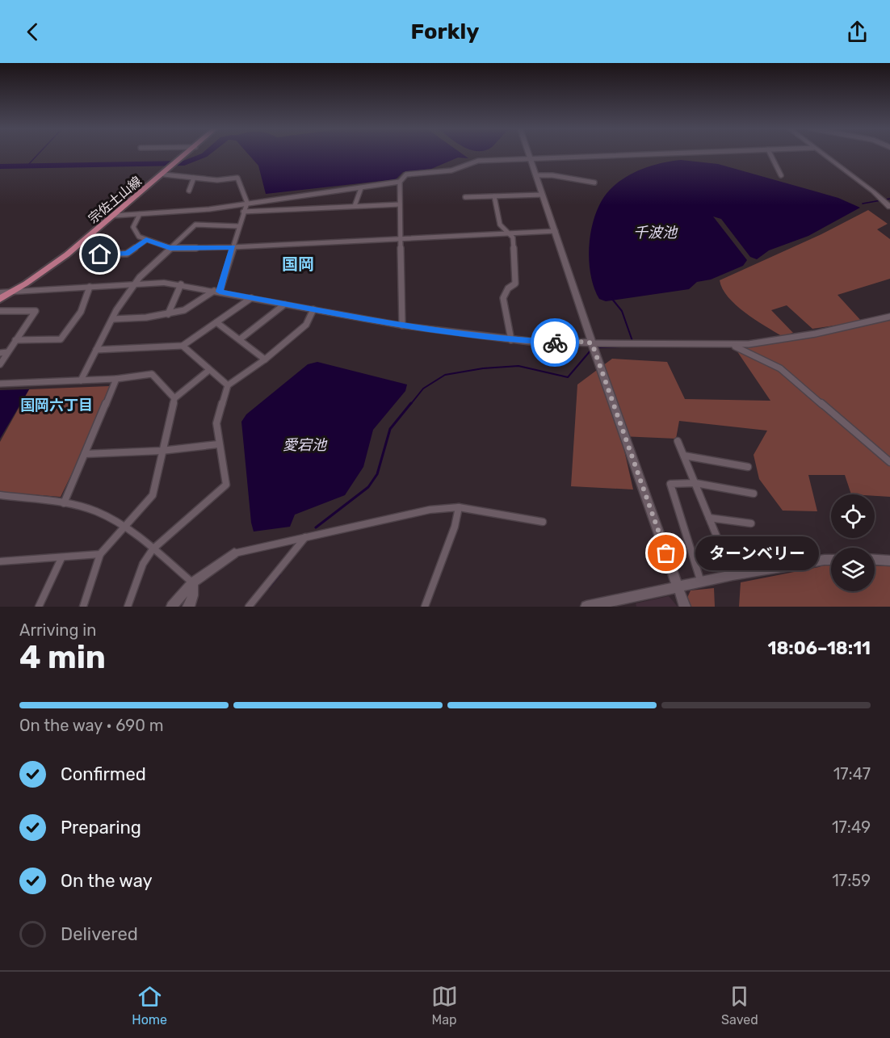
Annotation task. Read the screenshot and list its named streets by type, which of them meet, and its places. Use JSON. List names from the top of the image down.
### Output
{
  "streets": {
    "main road": ["宗佐土山線"]
  },
  "districts": ["国岡", "国岡六丁目"],
  "water": ["千波池", "愛宕池"],
  "places": ["ターンベリー"],
  "page": {
    "header": "Forkly",
    "bubble": "ターンベリー",
    "heading": ["4 min", "Arriving in", "18:06–18:11"],
    "bar": "On the way · 690 m",
    "list": [
      ["Confirmed", "17:47"],
      ["Preparing", "17:49"],
      ["On the way", "17:59"],
      "Delivered"
    ],
    "tabs": ["Home", "Map", "Saved"]
  }
}
